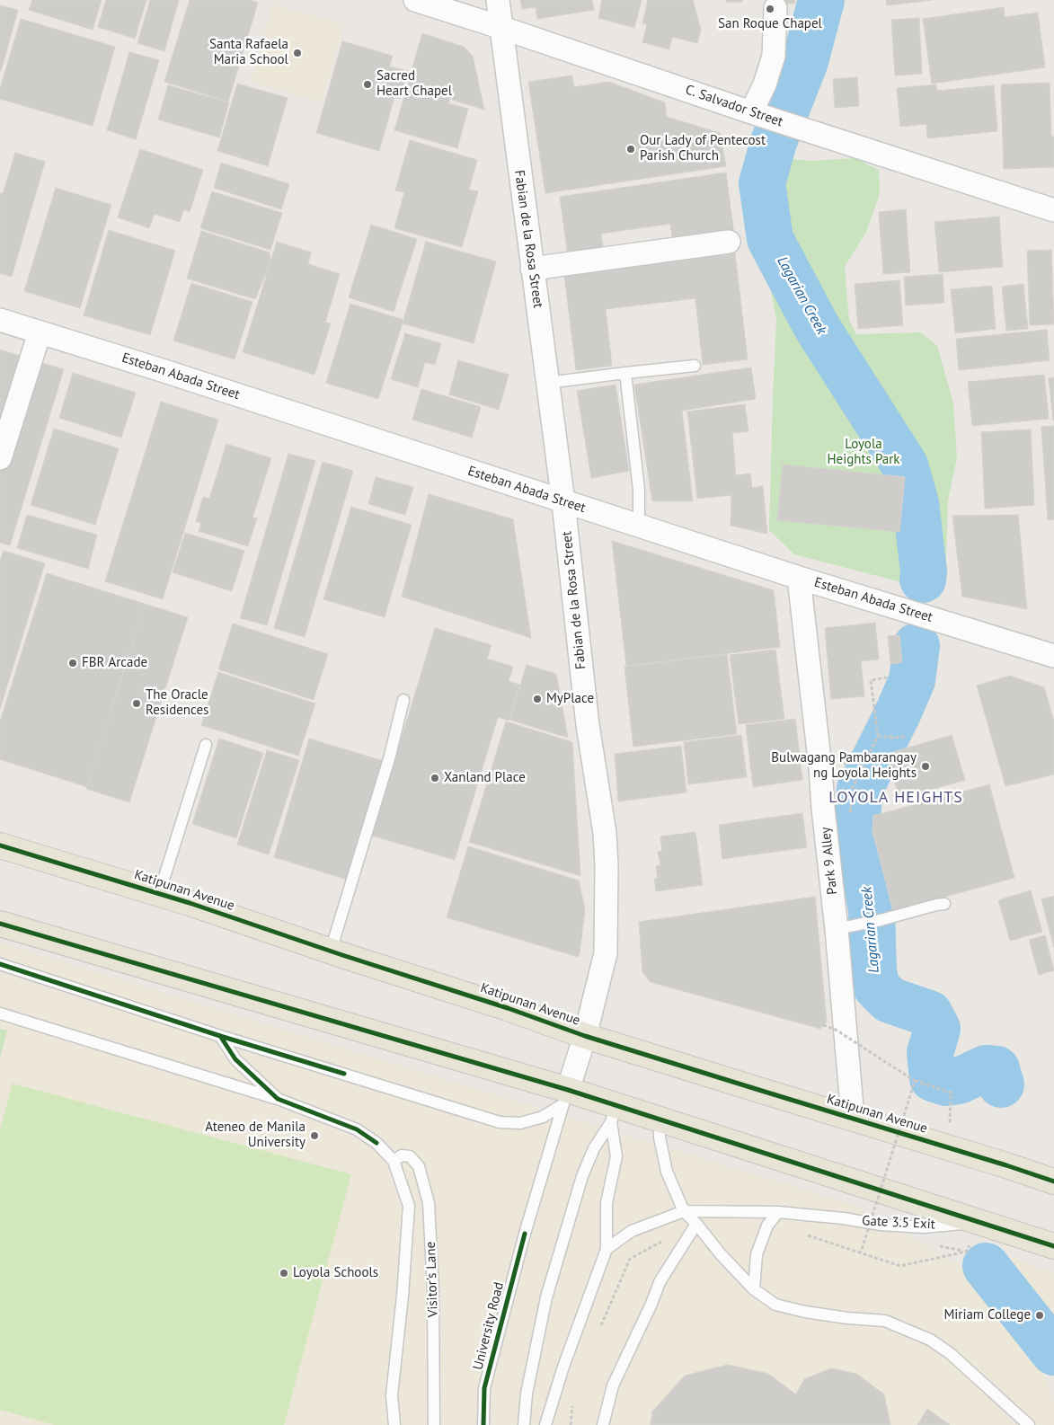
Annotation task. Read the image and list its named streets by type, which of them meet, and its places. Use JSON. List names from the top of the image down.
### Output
{
  "streets": {
    "main road": ["Katipunan Avenue"],
    "street": [
      "C. Salvador Street",
      "Fabian de la Rosa Street",
      "Esteban Abada Street",
      "Park 9 Alley"
    ],
    "lane": ["Gate 3.5 Exit", "Visitor's Lane", "University Road"]
  },
  "crossings": [
    ["C. Salvador Street", "Fabian de la Rosa Street"],
    ["Fabian de la Rosa Street", "Esteban Abada Street"],
    ["Fabian de la Rosa Street", "Katipunan Avenue"],
    ["Fabian de la Rosa Street", "University Road"],
    ["Esteban Abada Street", "Park 9 Alley"],
    ["Park 9 Alley", "Katipunan Avenue"]
  ],
  "districts": ["LOYOLA HEIGHTS"],
  "water": ["Lagarian Creek"],
  "parks": ["Loyola Heights Park"],
  "places": [
    "San Roque Chapel",
    "Santa Rafaela Maria School",
    "Sacred Heart Chapel",
    "Our Lady of Pentecost Parish Church",
    "FBR Arcade",
    "MyPlace",
    "The Oracle Residences",
    "Bulwagang Pambarangay ng Loyola Heights",
    "Xanland Place",
    "Ateneo de Manila University",
    "Loyola Schools",
    "Miriam College"
  ]
}
